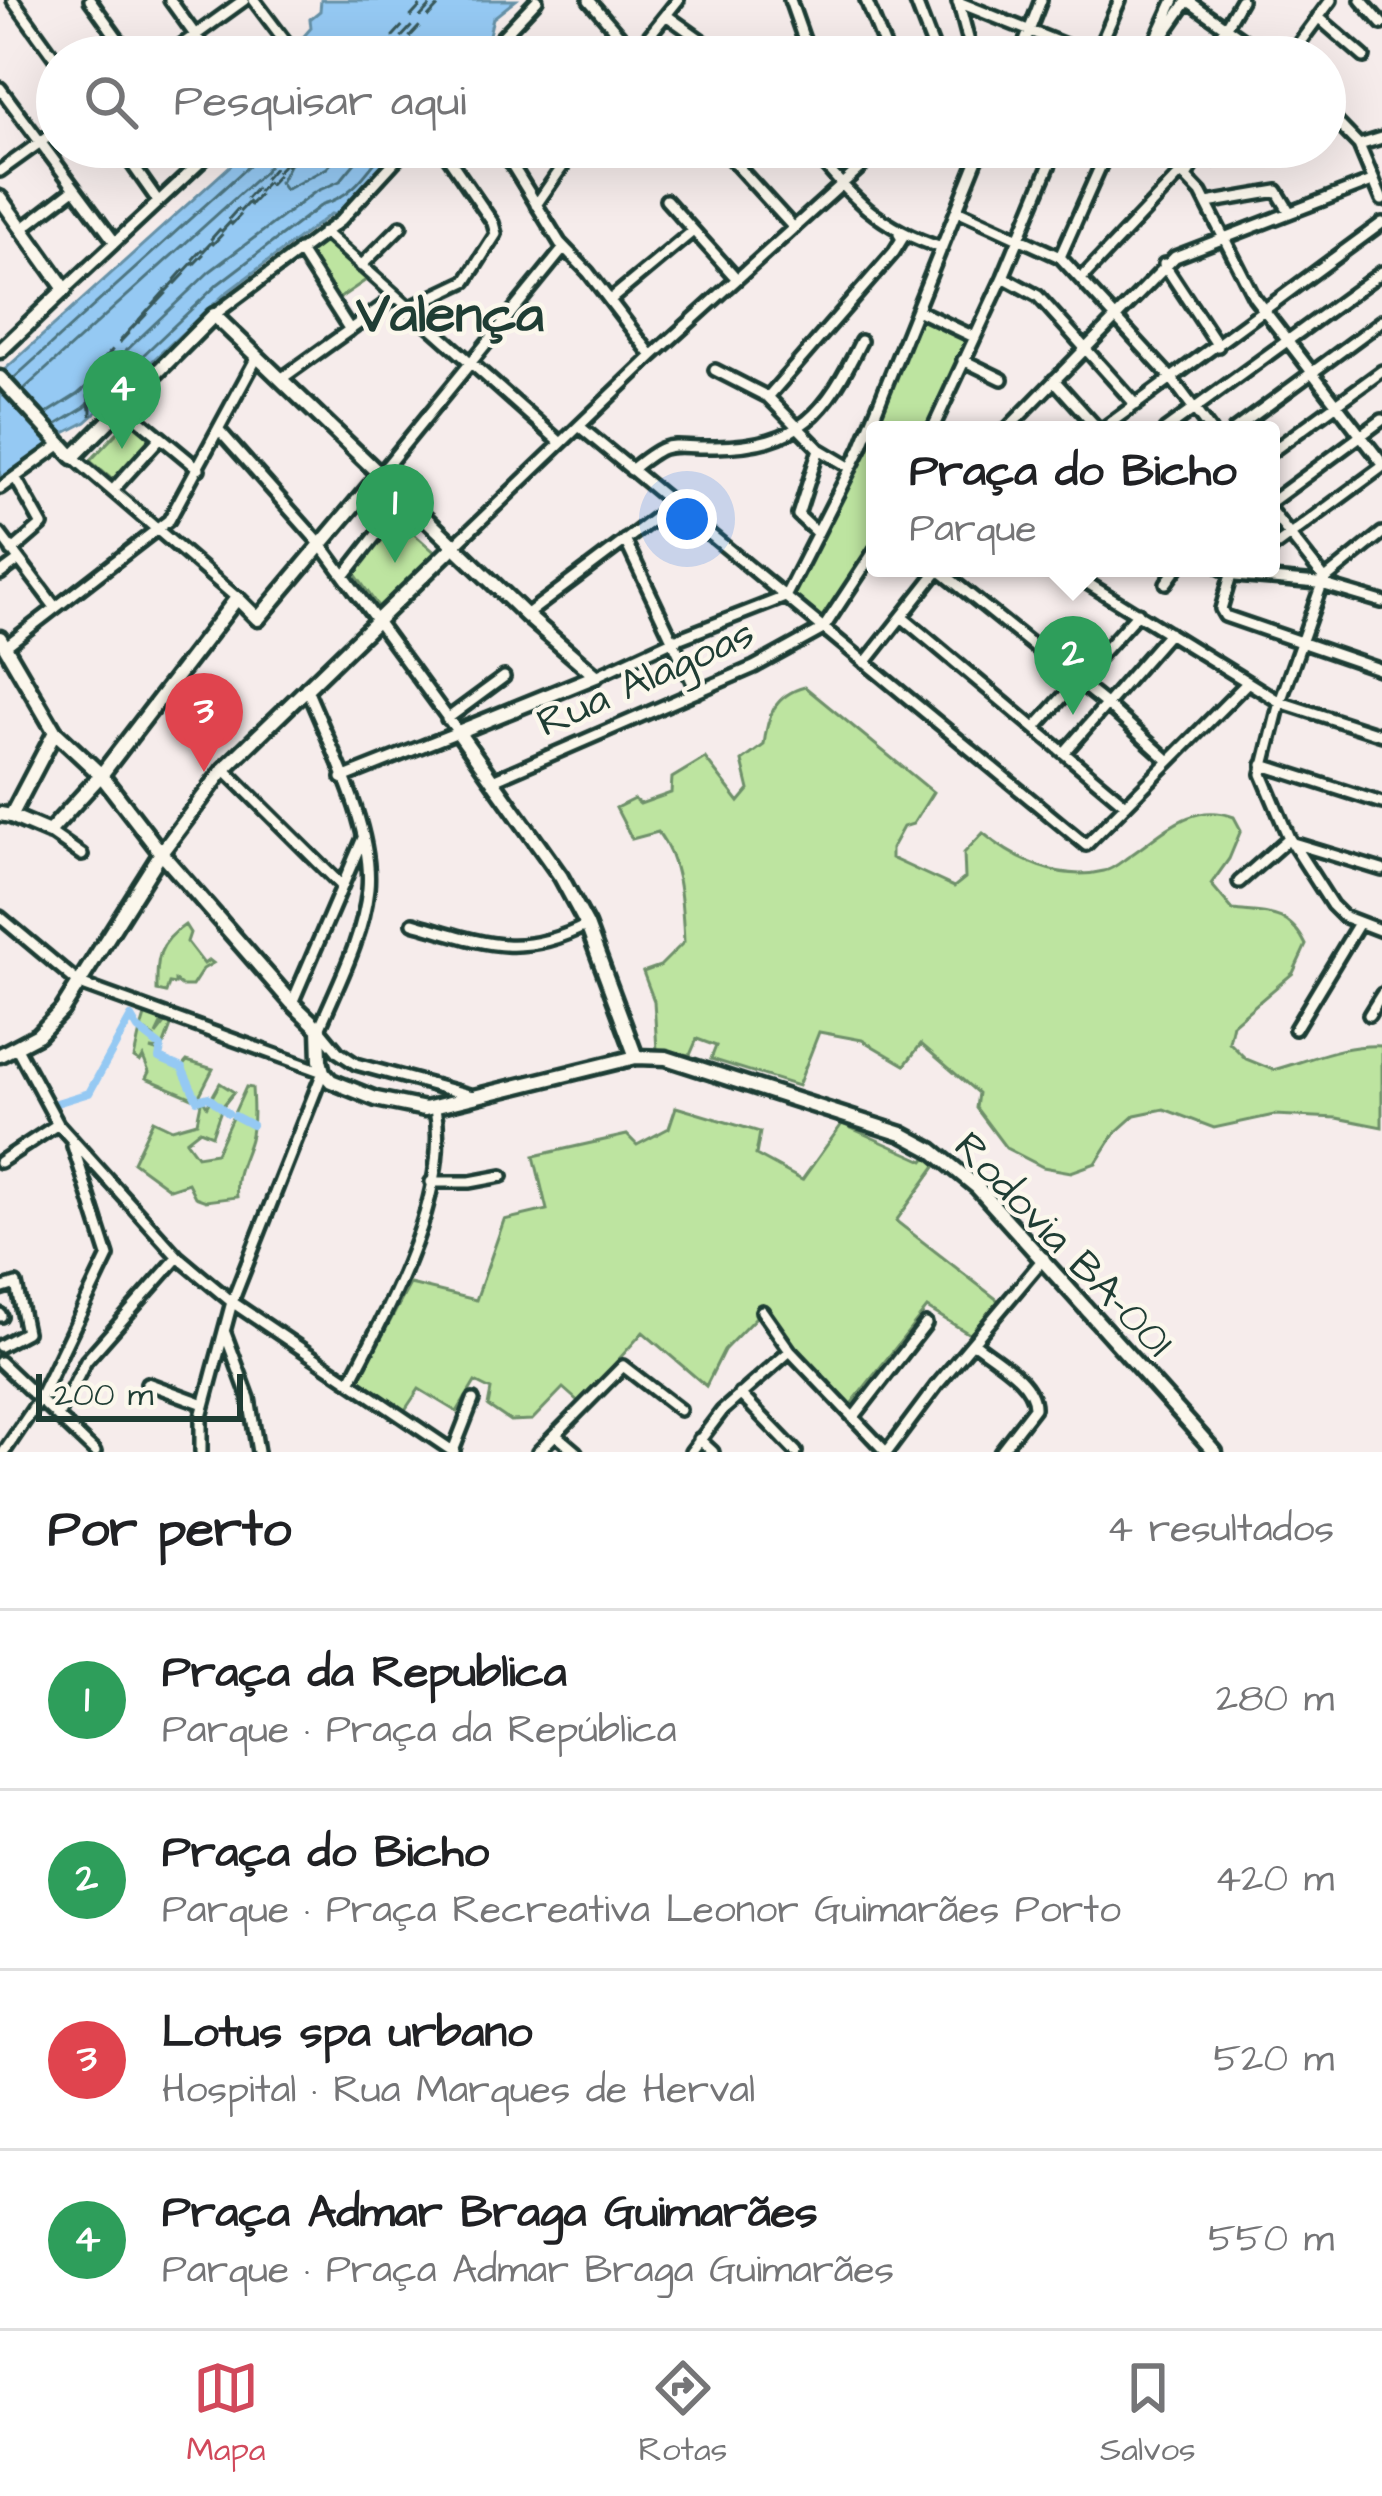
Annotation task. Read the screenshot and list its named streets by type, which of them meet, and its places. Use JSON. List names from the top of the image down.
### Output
{
  "streets": {
    "main road": ["Rodovia BA-001"],
    "street": ["Rua Alagoas"]
  },
  "districts": ["Valença"],
  "scale_bar": "200 m",
  "page": {
    "search": "Pesquisar aqui",
    "pins": [
      "4",
      "1",
      "2",
      "3"
    ],
    "popup": ["Praça do Bicho", "Parque"],
    "scale": "200 m",
    "heading": ["Por perto", "4 resultados"],
    "list": [
      {
        "mark": "1",
        "name": "Praça da Republica",
        "note": "Parque · Praça da República",
        "value": "280 m"
      },
      {
        "mark": "2",
        "name": "Praça do Bicho",
        "note": "Parque · Praça Recreativa Leonor Guimarães Porto",
        "value": "420 m"
      },
      {
        "mark": "3",
        "name": "Lotus spa urbano",
        "note": "Hospital · Rua Marques de Herval",
        "value": "520 m"
      },
      {
        "mark": "4",
        "name": "Praça Admar Braga Guimarães",
        "note": "Parque · Praça Admar Braga Guimarães",
        "value": "550 m"
      }
    ],
    "nav": ["Mapa", "Rotas", "Salvos"]
  }
}
